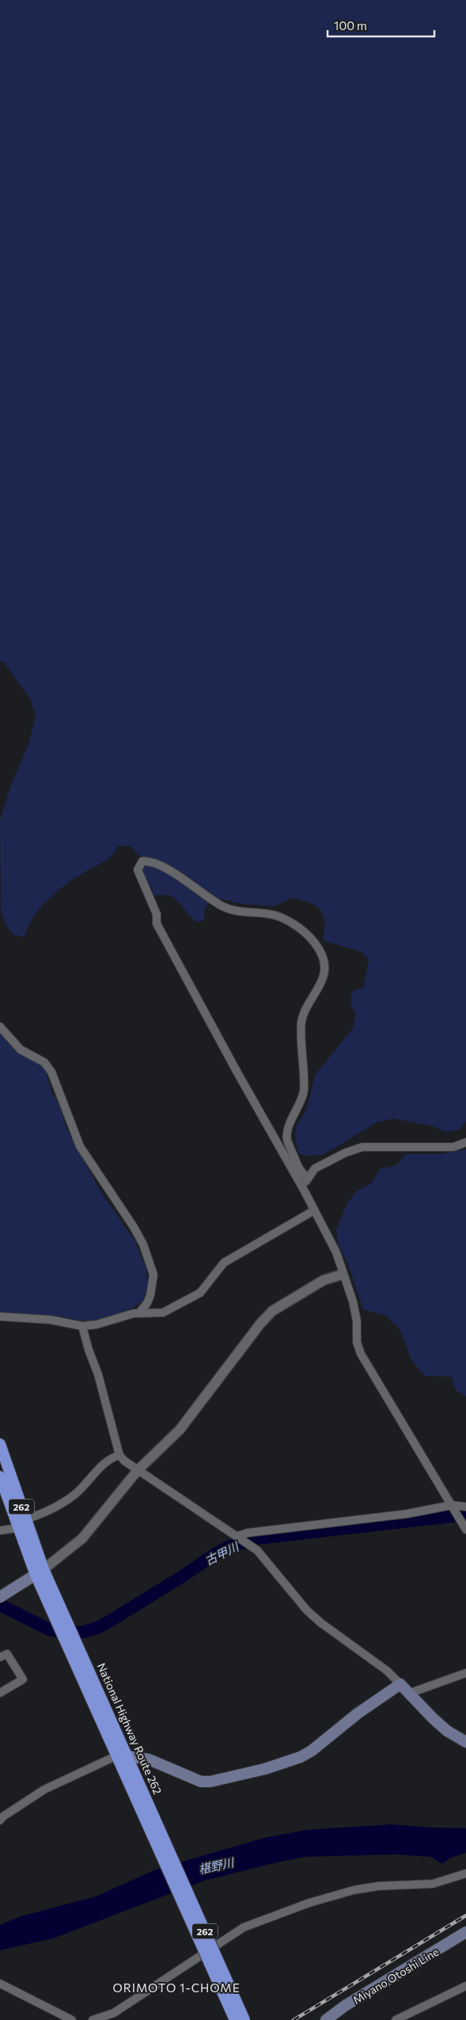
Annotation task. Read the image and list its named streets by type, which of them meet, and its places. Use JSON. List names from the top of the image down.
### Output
{
  "streets": {
    "highway": ["262", "National Highway Route 262"],
    "main road": ["Miyano Otoshi Line"]
  },
  "districts": ["ORIMOTO 1-CHOME"],
  "water": ["古甲川", "椹野川"],
  "scale_bar": "100 m"
}
